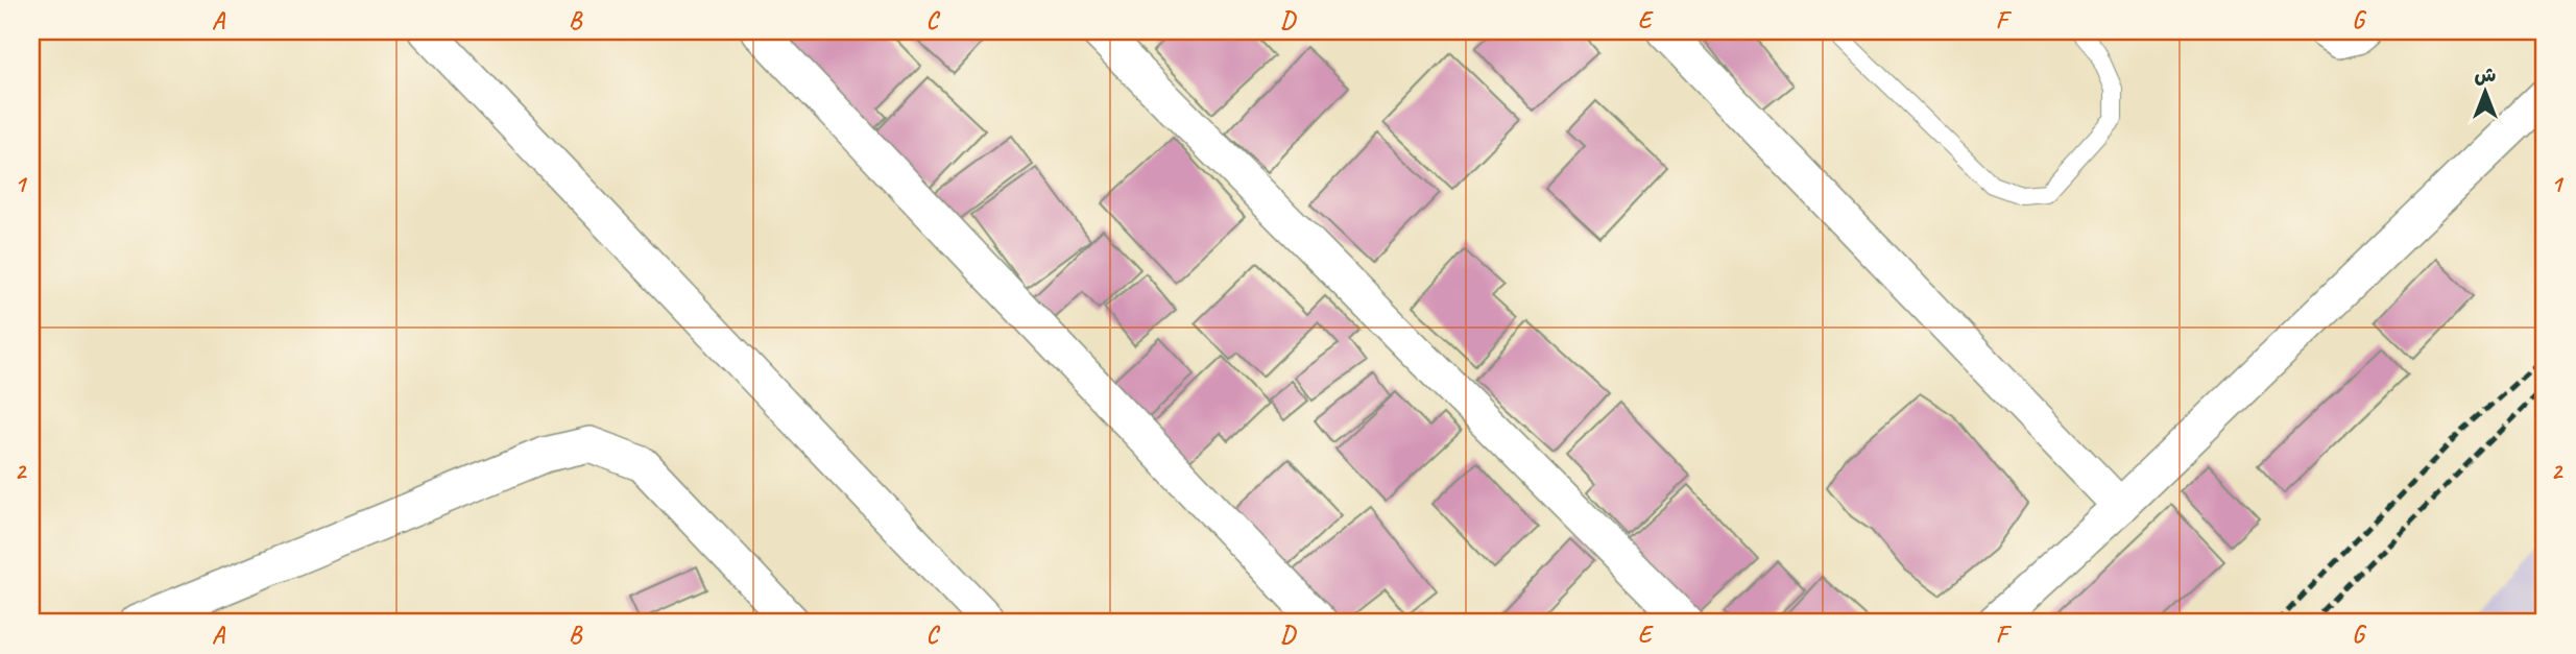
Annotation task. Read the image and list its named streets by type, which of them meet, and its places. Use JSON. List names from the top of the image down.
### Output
{
  "north": "top",
  "grid": {
    "columns": [
      "A",
      "B",
      "C",
      "D",
      "E",
      "F",
      "G"
    ],
    "rows": ["1", "2"]
  }
}
